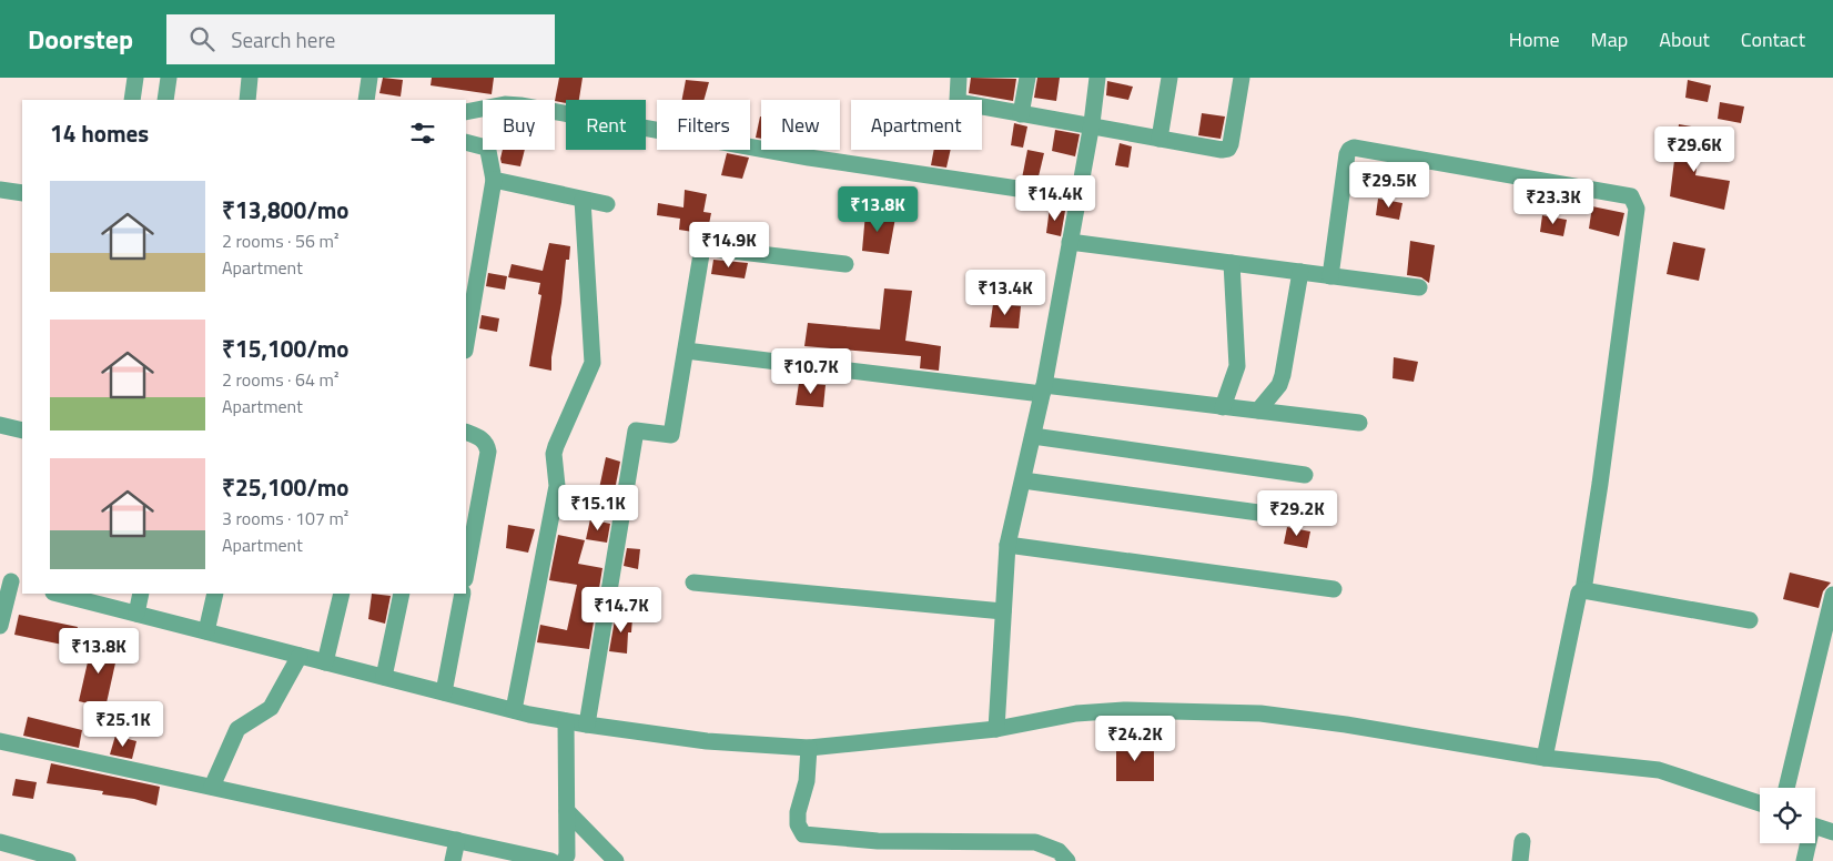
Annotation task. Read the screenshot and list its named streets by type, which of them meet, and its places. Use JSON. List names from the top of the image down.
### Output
{
  "page": {
    "header": "Doorstep",
    "search": "Search here",
    "nav": [
      "Home",
      "Map",
      "About",
      "Contact"
    ],
    "chip": [
      "Buy",
      "Rent",
      "Filters",
      "New",
      "Apartment"
    ],
    "heading": "14 homes",
    "price": [
      "₹29.6K",
      "₹29.5K",
      "₹14.4K",
      "₹23.3K",
      "₹13.8K",
      "₹14.9K",
      "₹13.4K",
      "₹10.7K",
      "₹15.1K",
      "₹29.2K",
      "₹14.7K",
      "₹13.8K",
      "₹25.1K",
      "₹24.2K"
    ],
    "list": [
      {
        "name": "₹13,800/mo",
        "note": "2 rooms · 56 m² · Apartment"
      },
      {
        "name": "₹15,100/mo",
        "note": "2 rooms · 64 m² · Apartment"
      },
      {
        "name": "₹25,100/mo",
        "note": "3 rooms · 107 m² · Apartment"
      }
    ]
  }
}
